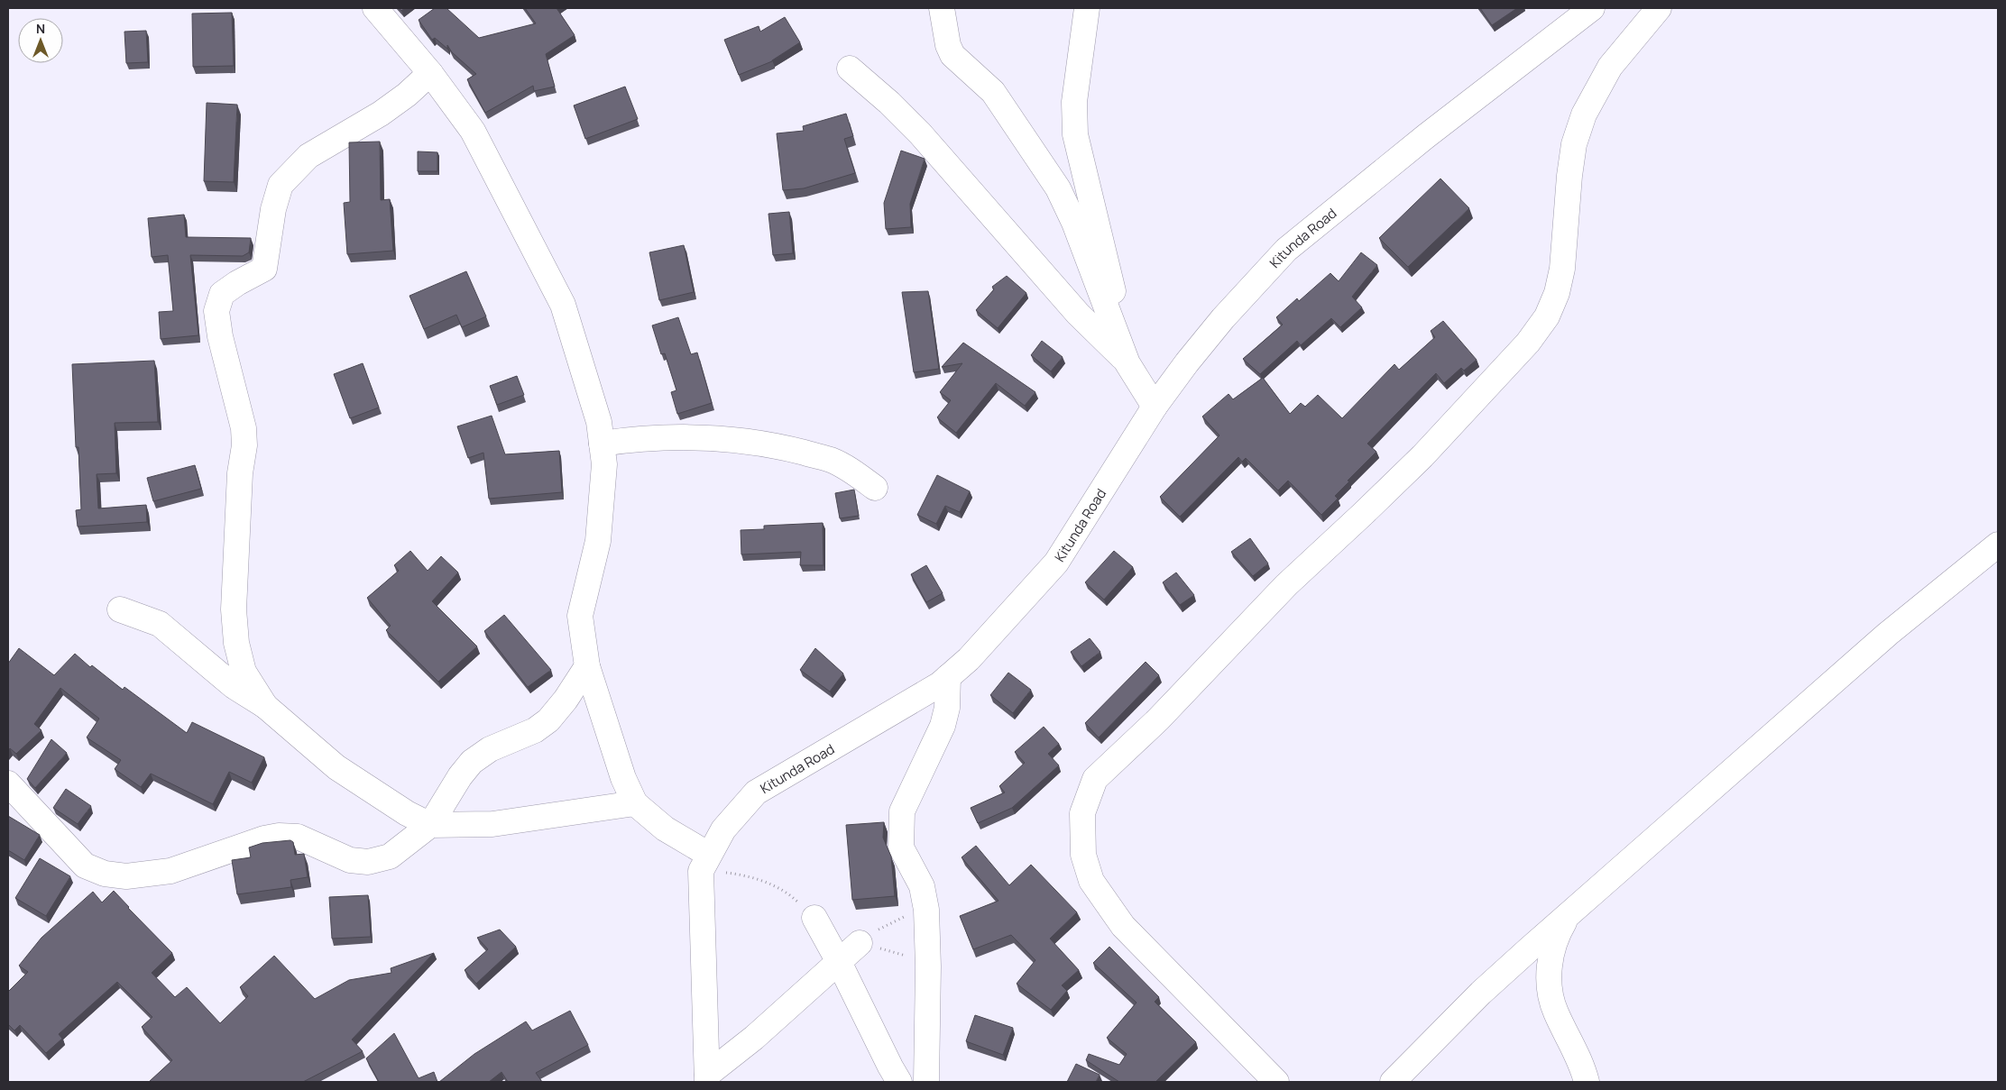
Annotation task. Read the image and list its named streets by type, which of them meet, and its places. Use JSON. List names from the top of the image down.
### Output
{
  "streets": {
    "street": ["Kitunda Road"]
  },
  "north": "top"
}
